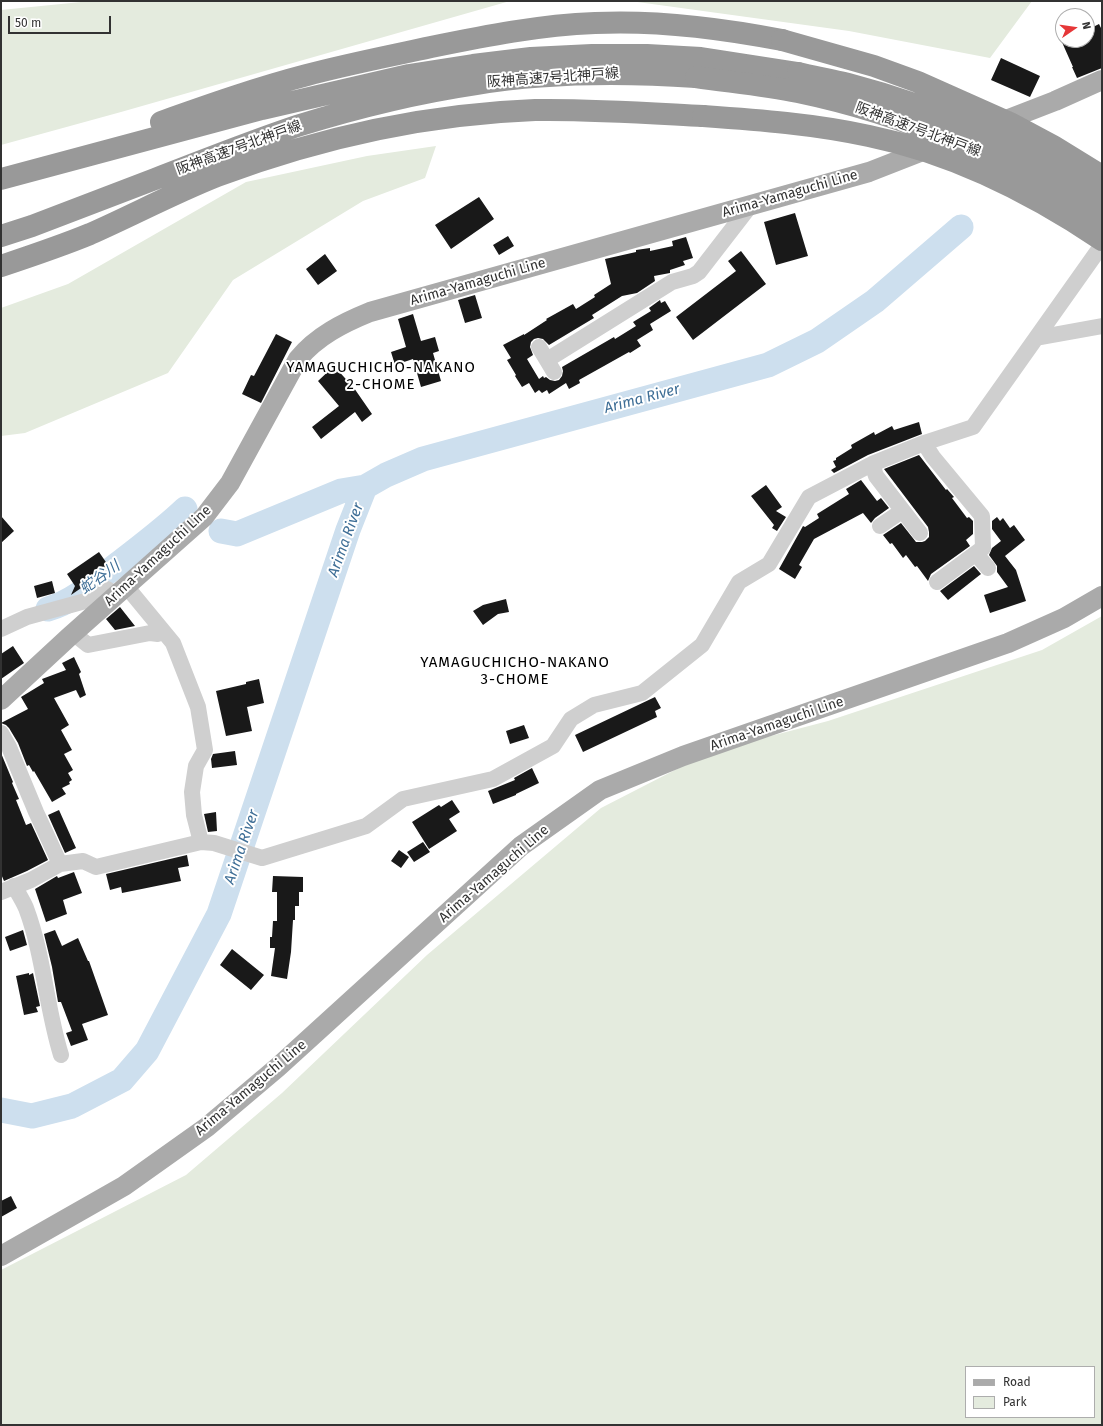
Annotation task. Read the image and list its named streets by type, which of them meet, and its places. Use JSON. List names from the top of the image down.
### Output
{
  "streets": {
    "highway": ["阪神高速7号北神戸線"],
    "main road": ["Arima-Yamaguchi Line"]
  },
  "districts": ["YAMAGUCHICHO-NAKANO 2-CHOME", "YAMAGUCHICHO-NAKANO 3-CHOME"],
  "water": ["Arima River", "蛇谷川"],
  "legend": ["Road", "Park"],
  "scale_bar": "50 m",
  "north": "right"
}
